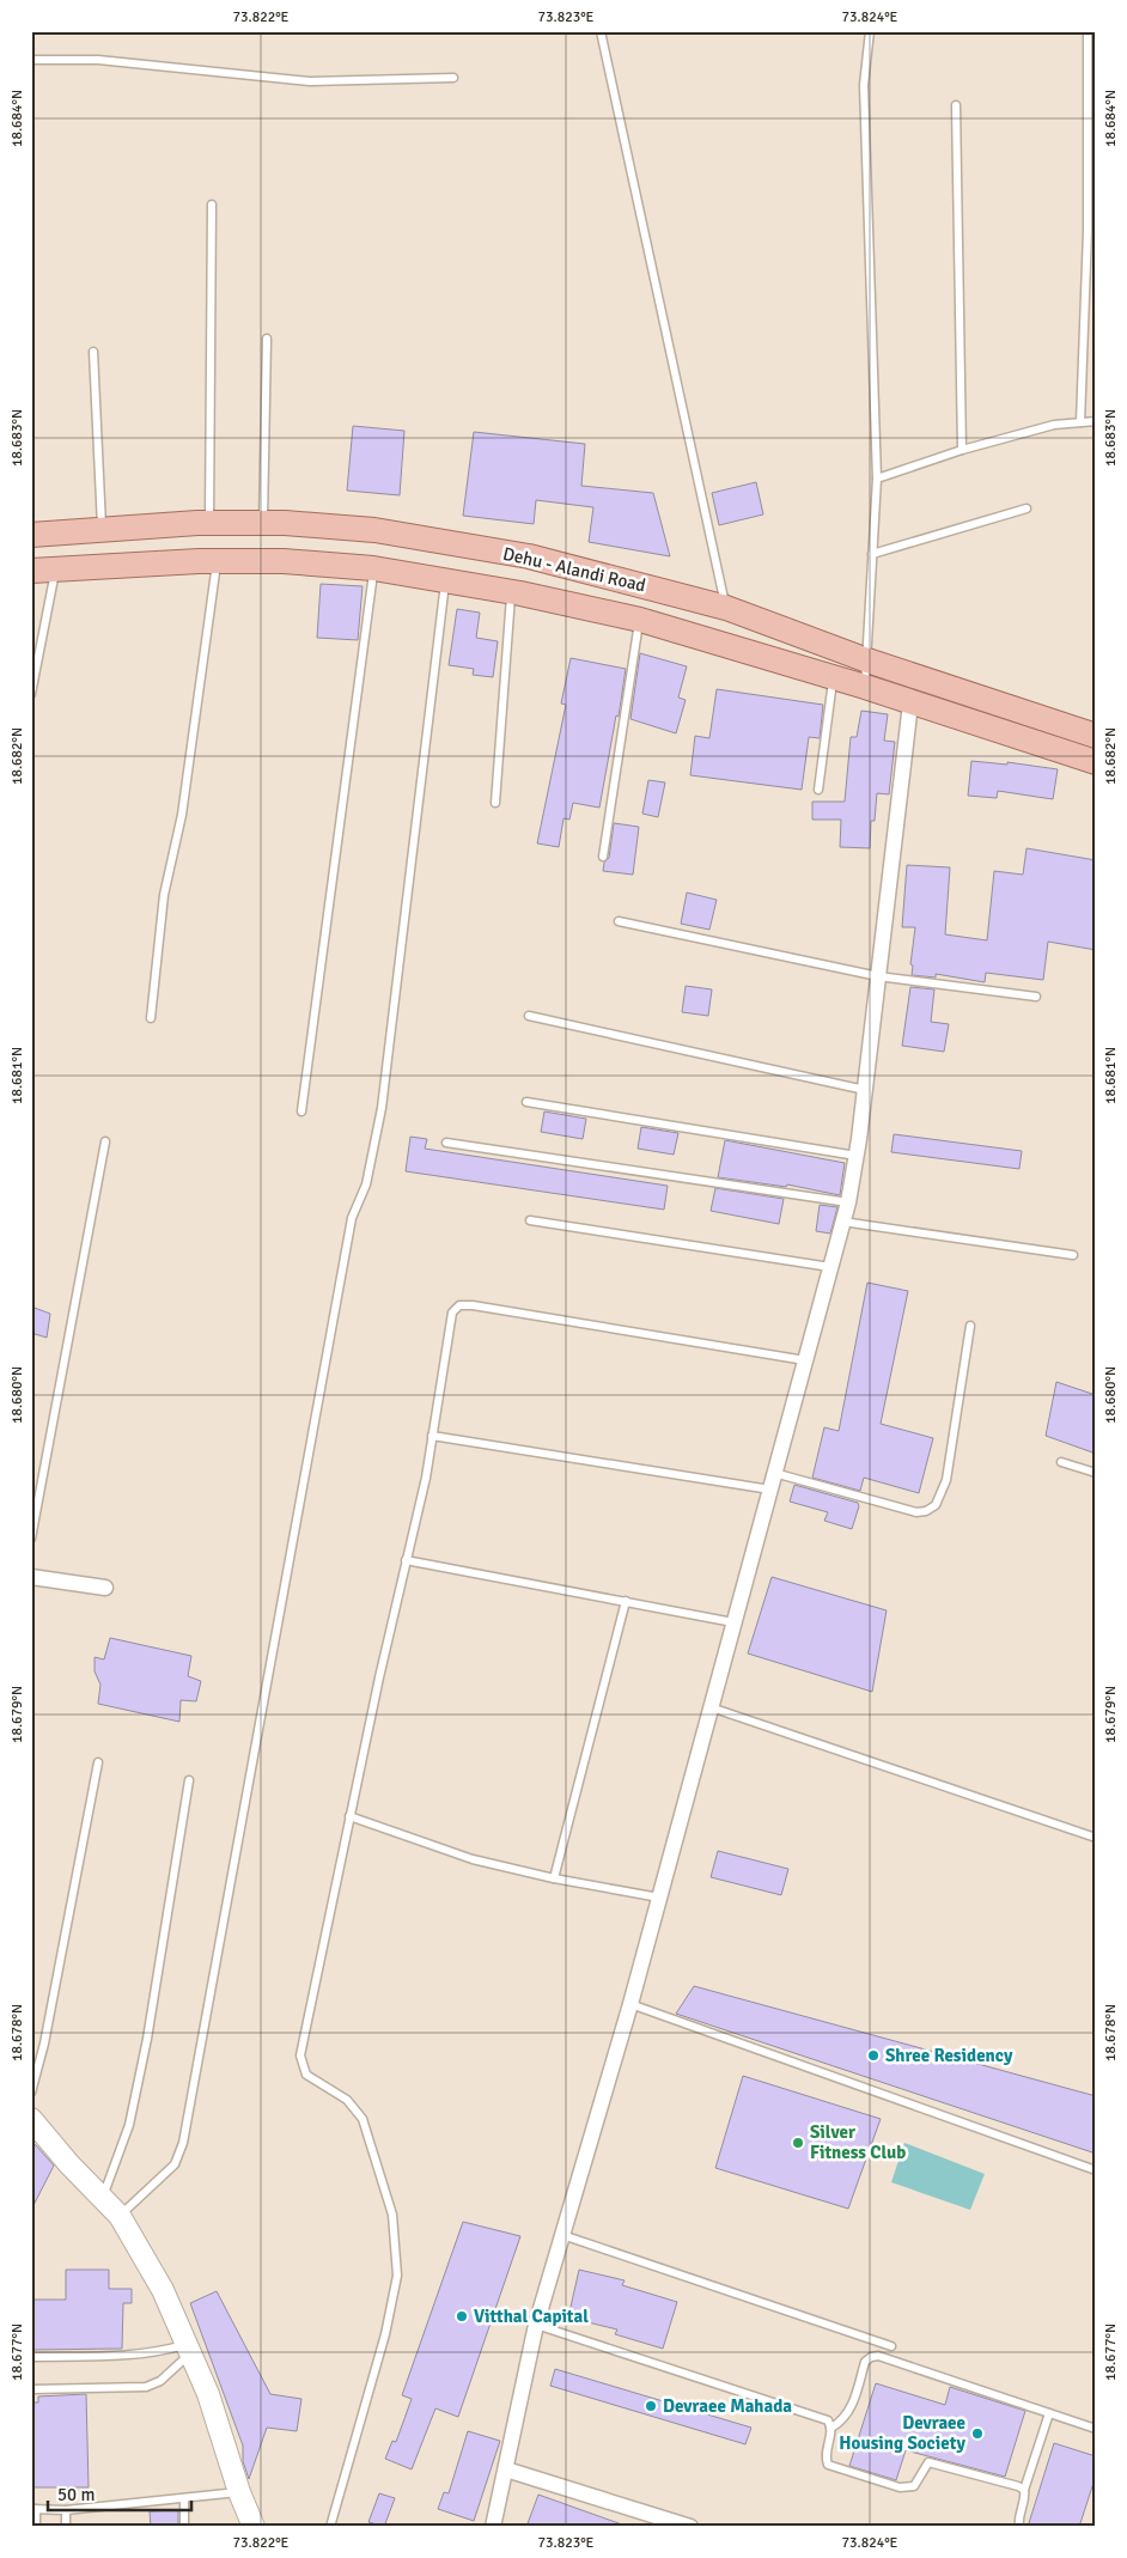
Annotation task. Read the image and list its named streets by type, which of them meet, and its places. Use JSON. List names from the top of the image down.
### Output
{
  "streets": {
    "main road": ["Dehu - Alandi Road"]
  },
  "places": [
    "Shree Residency",
    "Silver Fitness Club",
    "Vitthal Capital",
    "Devraee Mahada",
    "Devraee Housing Society"
  ],
  "scale_bar": "50 m",
  "coordinates": [
    "73.822°E",
    "73.823°E",
    "73.824°E",
    "18.684°N",
    "18.683°N",
    "18.682°N",
    "18.681°N",
    "18.680°N",
    "18.679°N",
    "18.678°N",
    "18.677°N"
  ]
}
